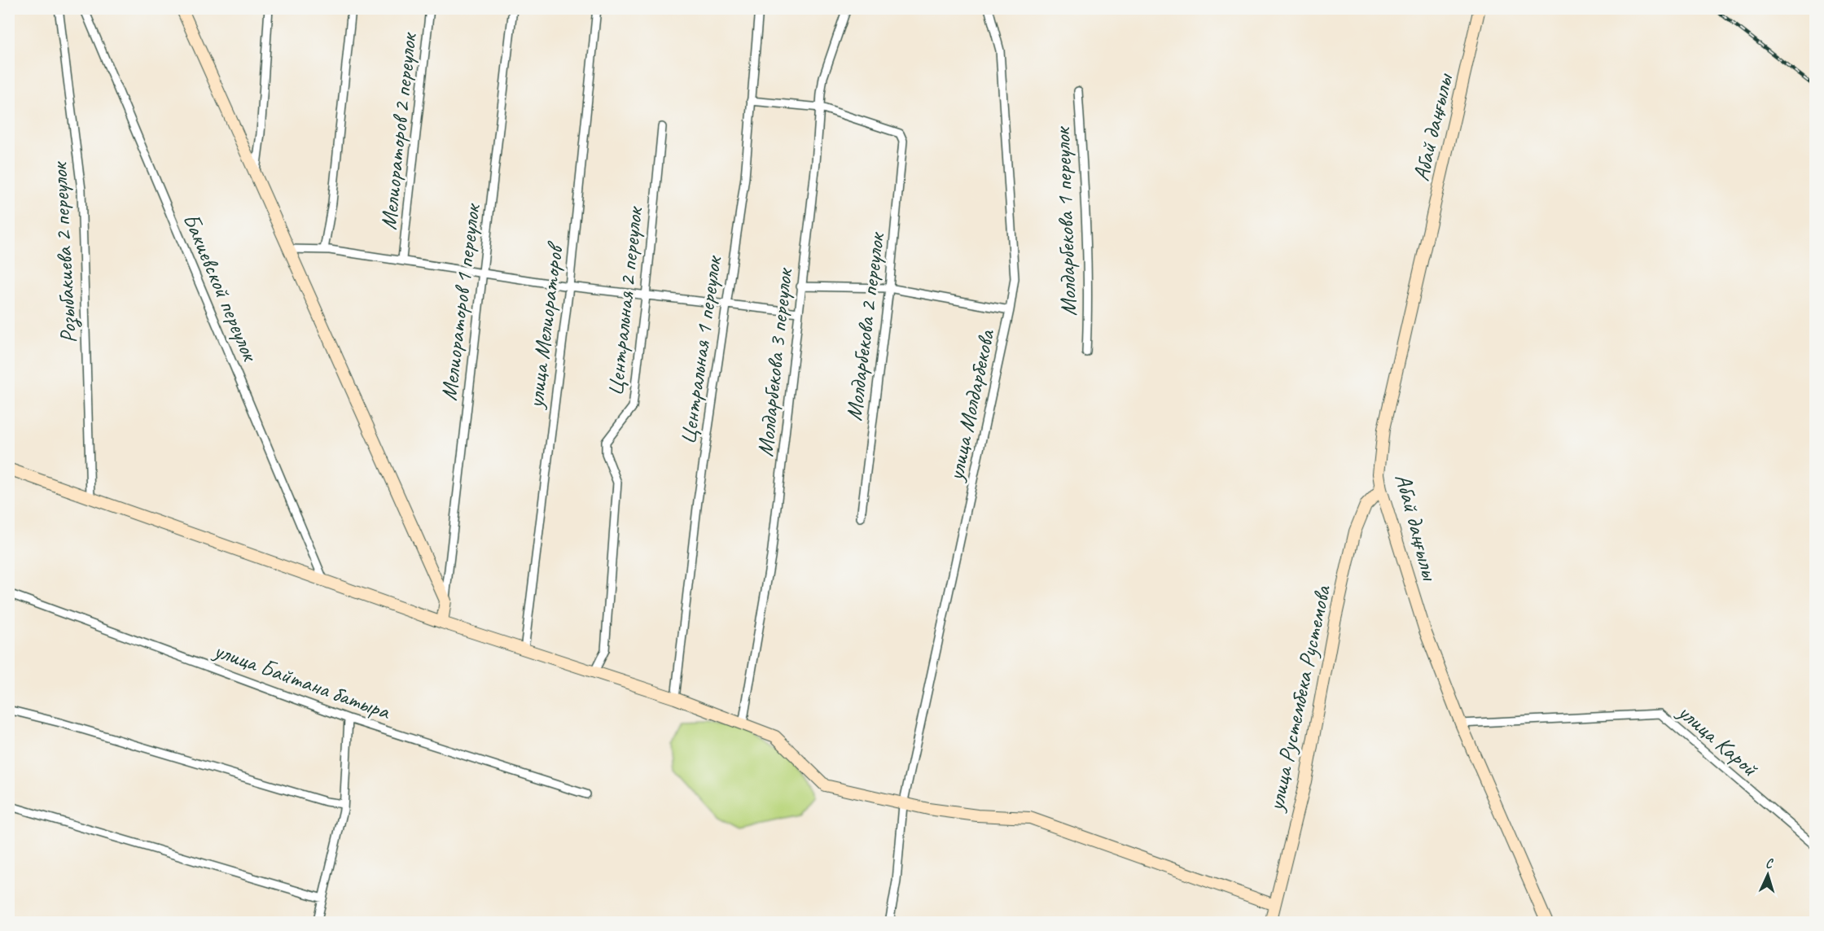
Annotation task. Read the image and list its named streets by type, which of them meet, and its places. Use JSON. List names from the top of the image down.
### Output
{
  "streets": {
    "street": [
      "Абай даңғылы",
      "Мелиораторов 2 переулок",
      "Молдарбекова 1 переулок",
      "Розыбакиева 2 переулок",
      "Бакиевской переулок",
      "Центральная 2 переулок",
      "Мелиораторов 1 переулок",
      "улица Мелиораторов",
      "Молдарбекова 2 переулок",
      "Центральная 1 переулок",
      "Молдарбекова 3 переулок",
      "улица Молдарбекова",
      "улица Байтана батыра",
      "улица Рустембека Рустемова",
      "улица Карой"
    ]
  },
  "crossings": [
    ["Абай даңғылы", "улица Рустембека Рустемова"],
    ["Абай даңғылы", "улица Карой"],
    ["Молдарбекова 2 переулок", "Молдарбекова 3 переулок"]
  ],
  "north": "top"
}
